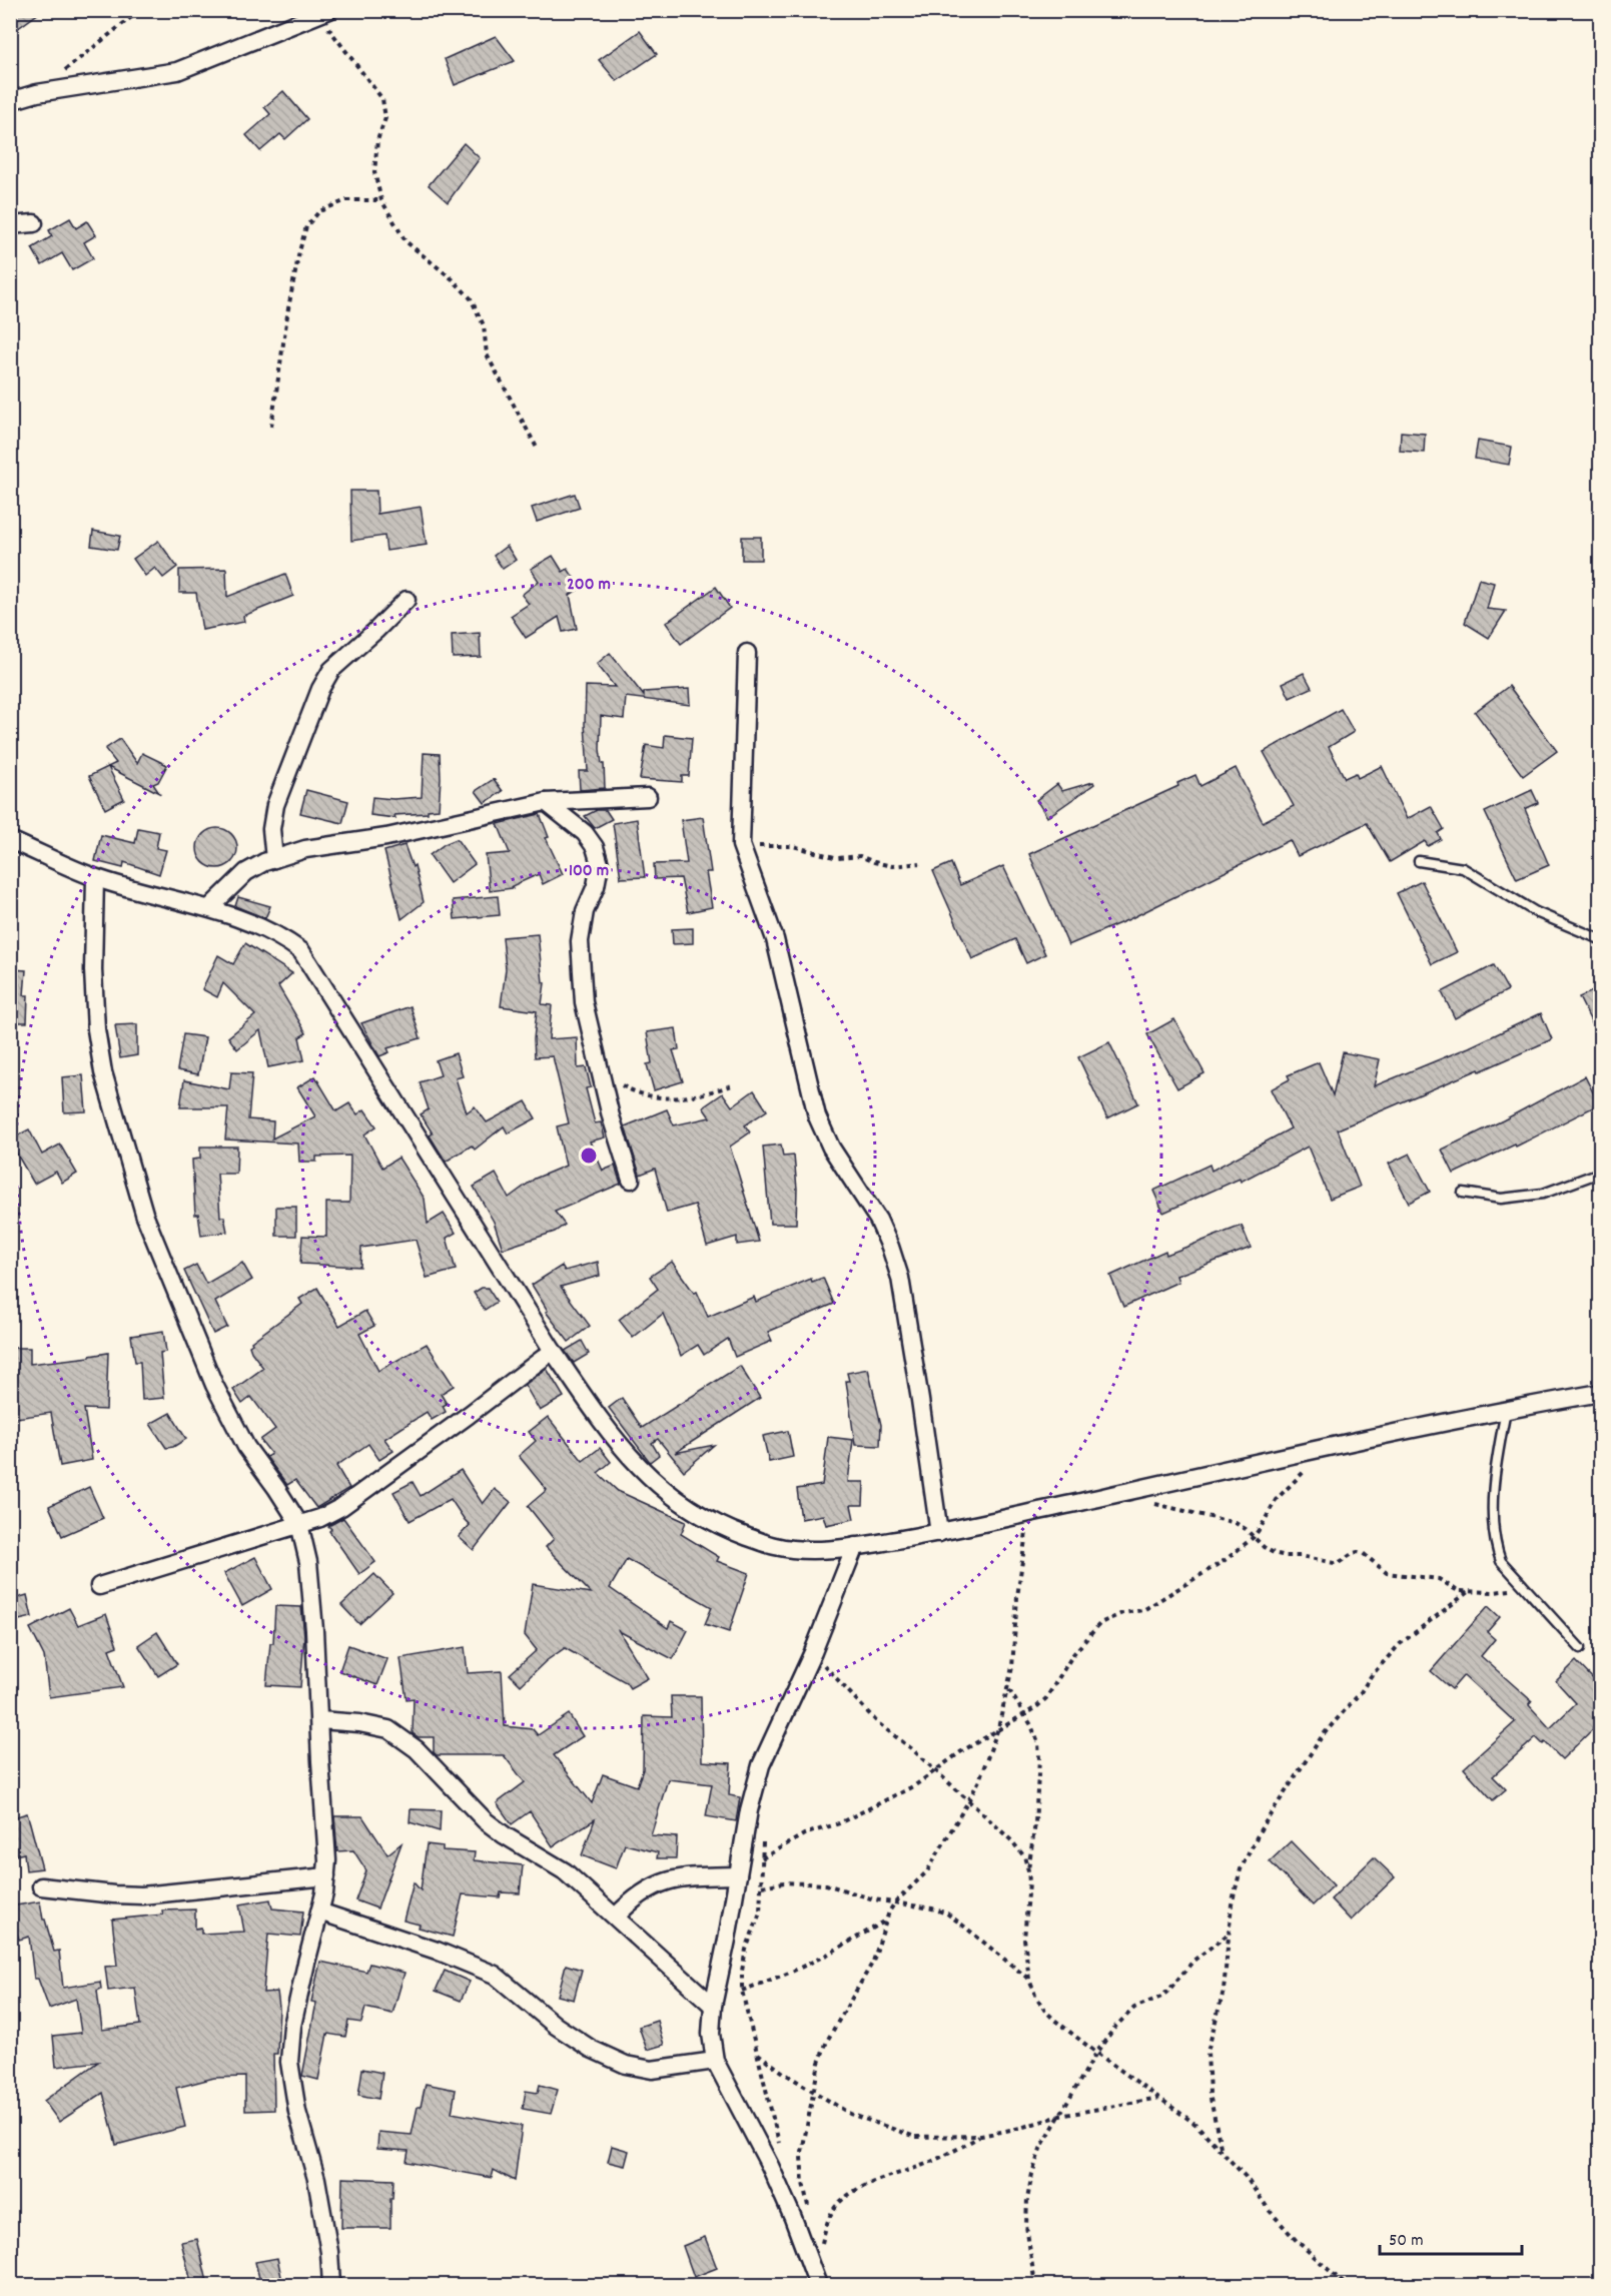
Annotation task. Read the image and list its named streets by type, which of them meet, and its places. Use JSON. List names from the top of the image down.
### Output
{
  "scale_bar": "50 m",
  "rings": ["200 m", "100 m"]
}
